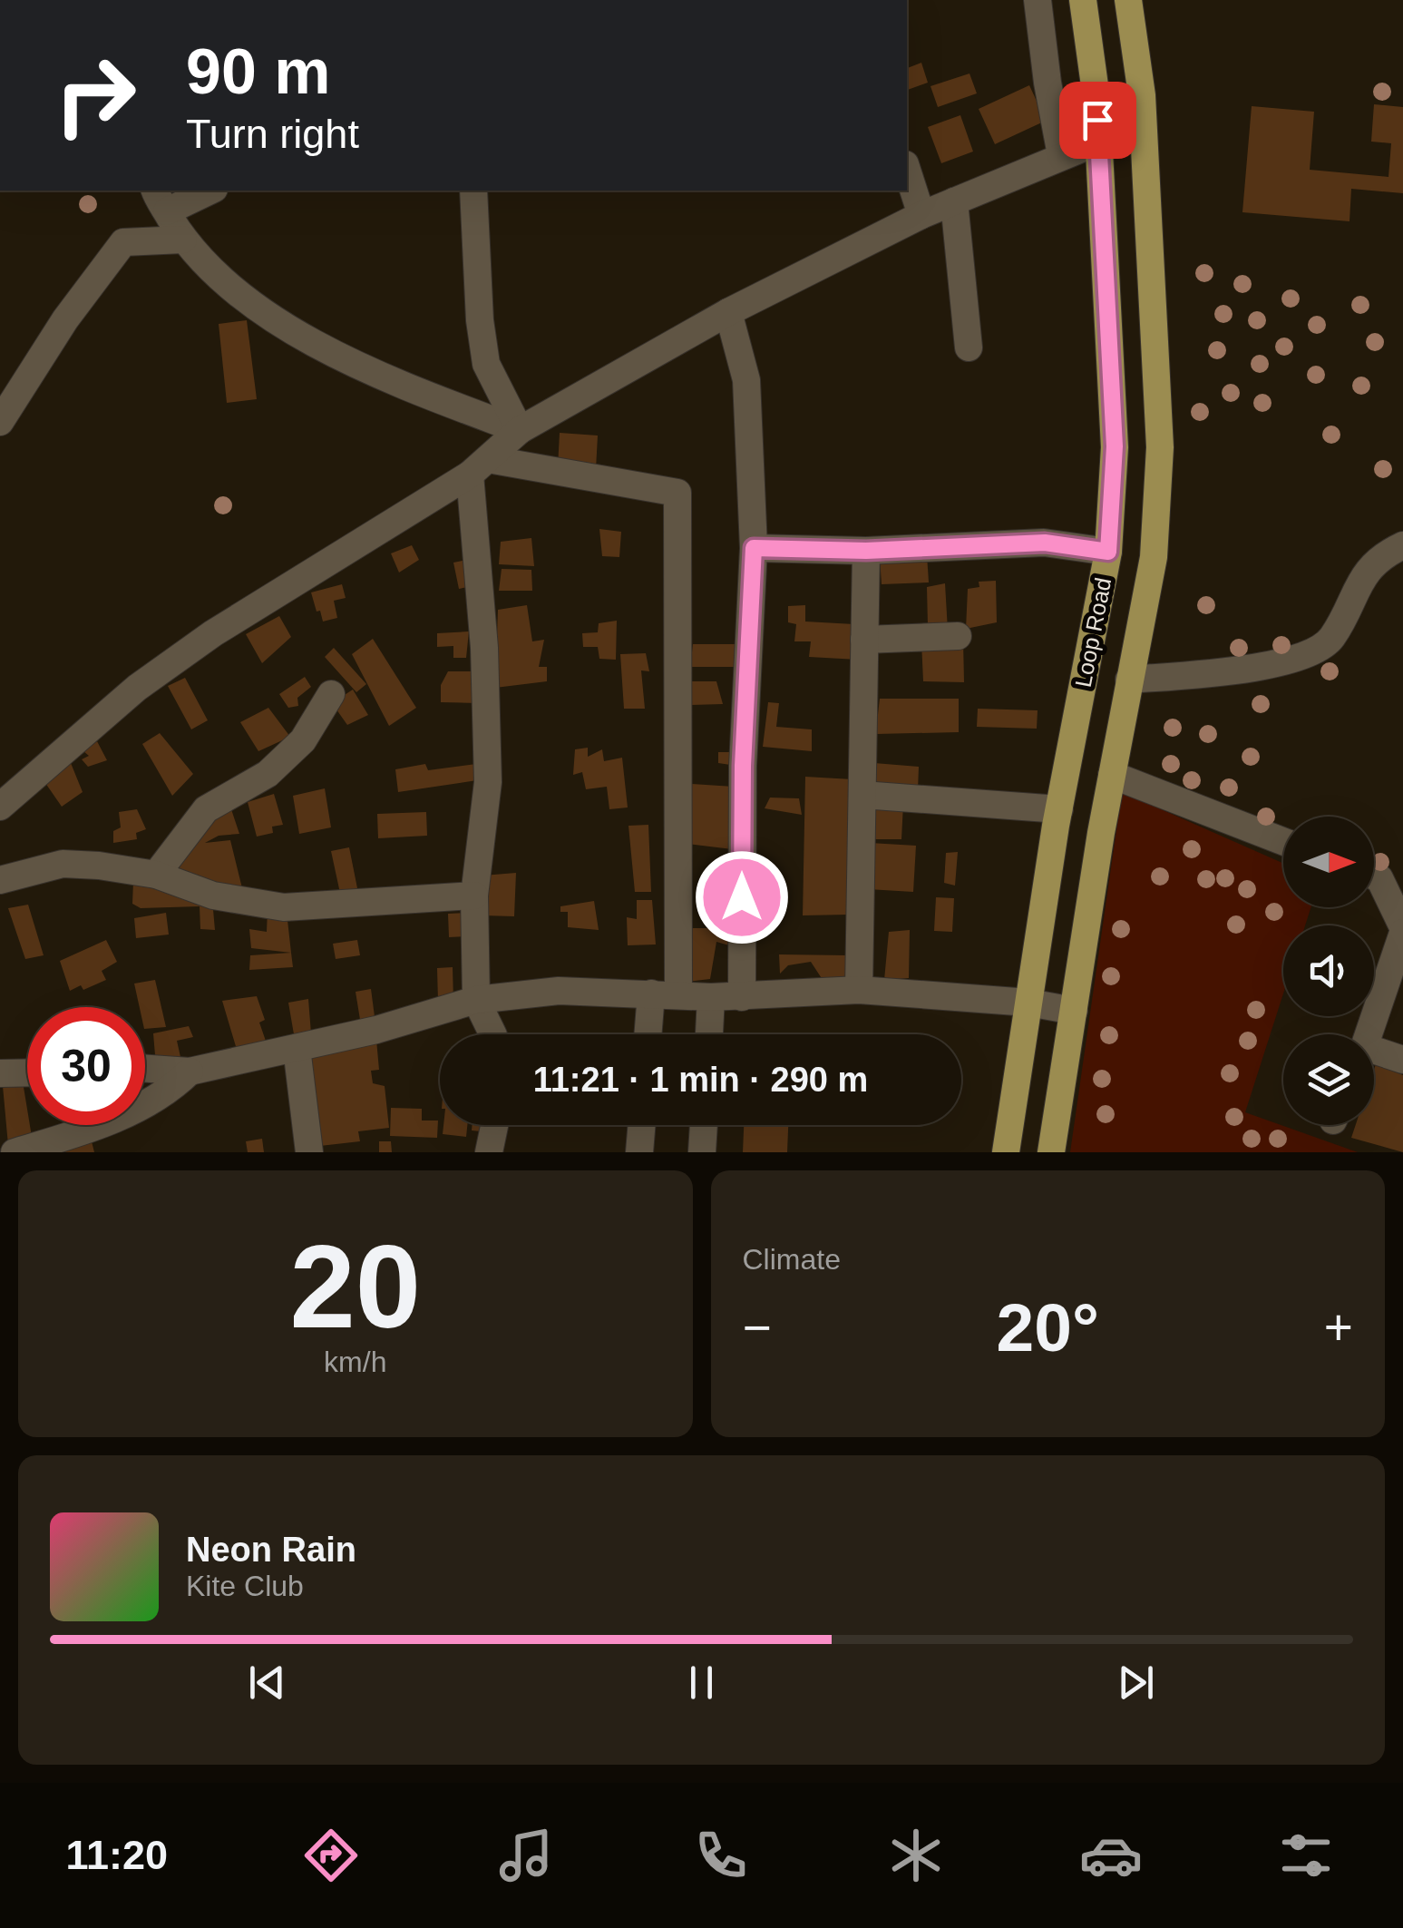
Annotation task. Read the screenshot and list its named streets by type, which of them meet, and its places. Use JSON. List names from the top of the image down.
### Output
{
  "streets": {
    "main road": ["Loop Road"]
  },
  "north": "right",
  "page": {
    "turn": ["90 m", "Turn right"],
    "limit": "30",
    "trip": "11:21 · 1 min · 290 m",
    "tile": [
      ["20", "km/h"],
      "Climate"
    ],
    "heat": ["−", "20°", "+"],
    "song": ["Neon Rain", "Kite Club"],
    "tabs": "11:20"
  }
}
